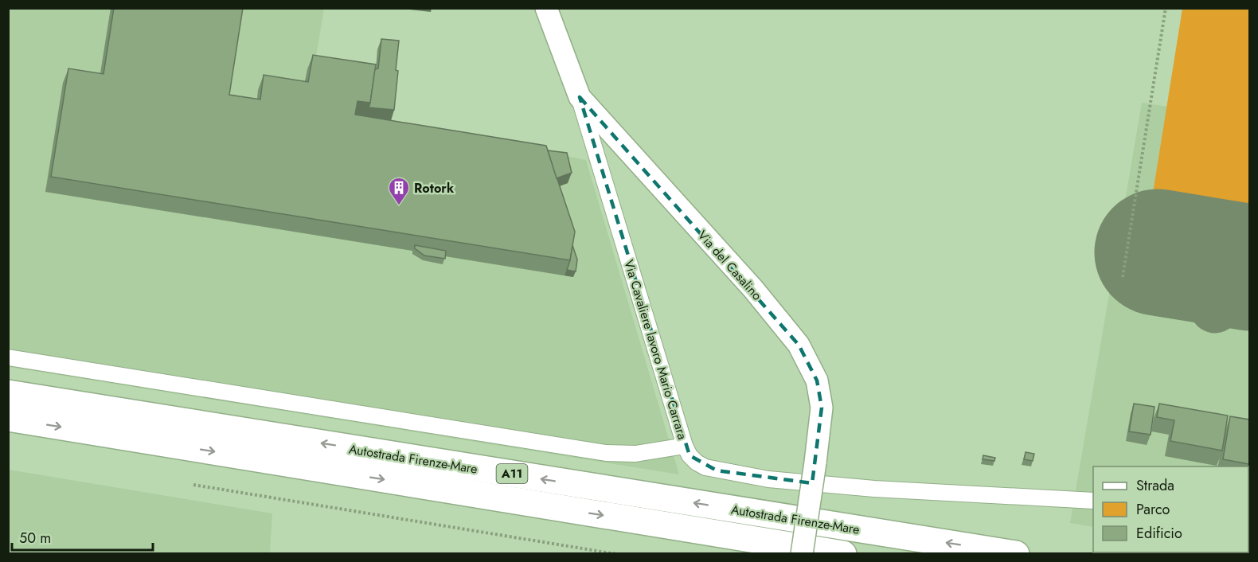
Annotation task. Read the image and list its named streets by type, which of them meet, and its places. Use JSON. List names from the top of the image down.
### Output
{
  "streets": {
    "highway": ["Autostrada Firenze-Mare", "A11"],
    "street": ["Via del Casalino", "Via Cavaliere lavoro Mario Carrara"]
  },
  "crossings": [
    ["Via del Casalino", "Via Cavaliere lavoro Mario Carrara"]
  ],
  "places": {
    "building": ["Rotork"]
  },
  "legend": ["Strada", "Parco", "Edificio"],
  "scale_bar": "50 m"
}
